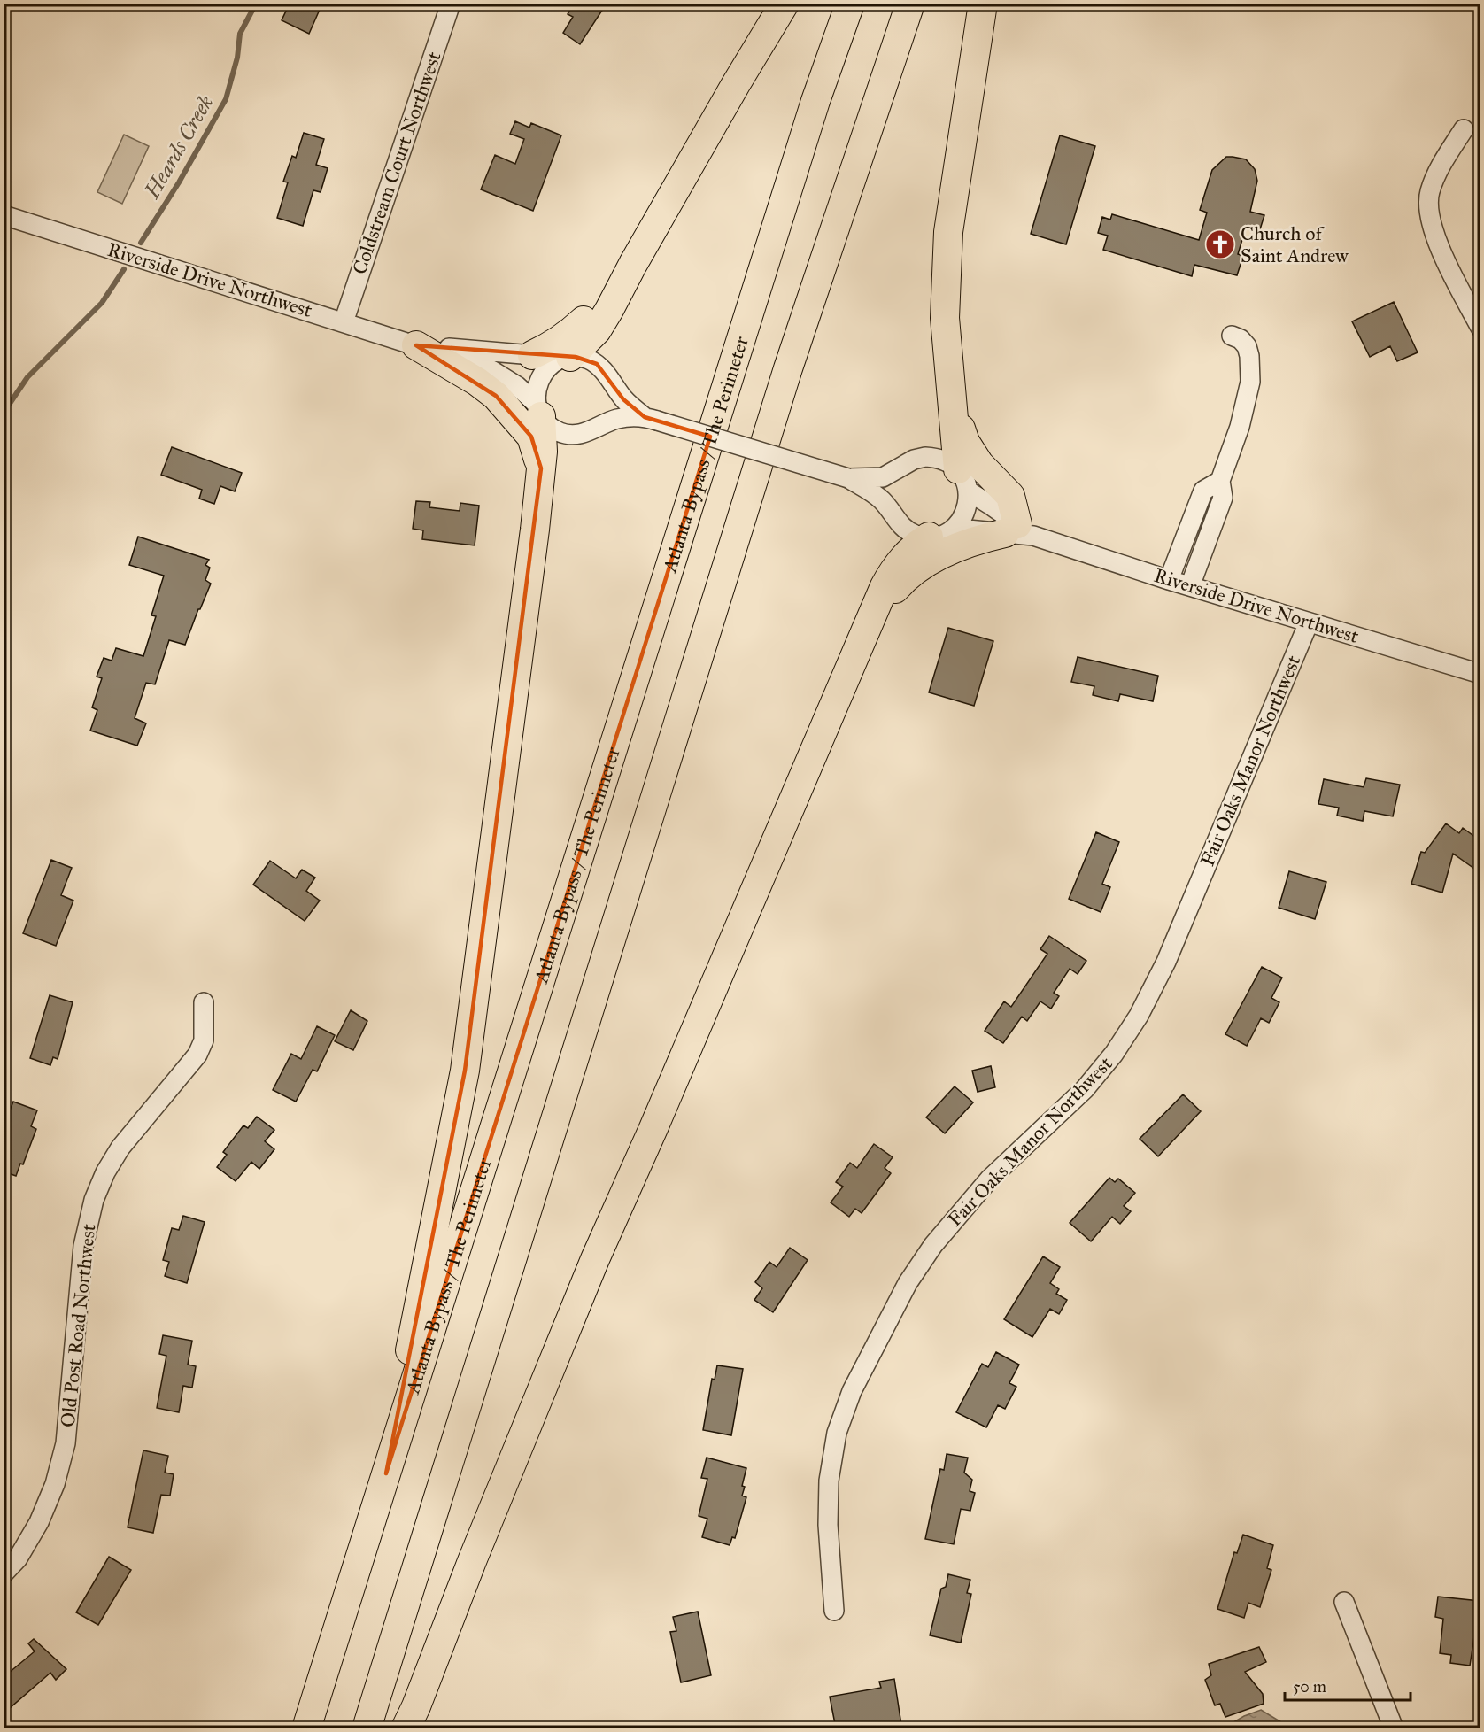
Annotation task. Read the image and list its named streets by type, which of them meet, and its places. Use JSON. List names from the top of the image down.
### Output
{
  "streets": {
    "highway": ["Atlanta Bypass / The Perimeter"],
    "street": [
      "Coldstream Court Northwest",
      "Riverside Drive Northwest",
      "Fair Oaks Manor Northwest",
      "Old Post Road Northwest"
    ]
  },
  "crossings": [
    ["Coldstream Court Northwest", "Riverside Drive Northwest"],
    ["Riverside Drive Northwest", "Fair Oaks Manor Northwest"]
  ],
  "water": ["Heards Creek"],
  "places": {
    "church": ["Church of Saint Andrew"]
  },
  "scale_bar": "50 m"
}
